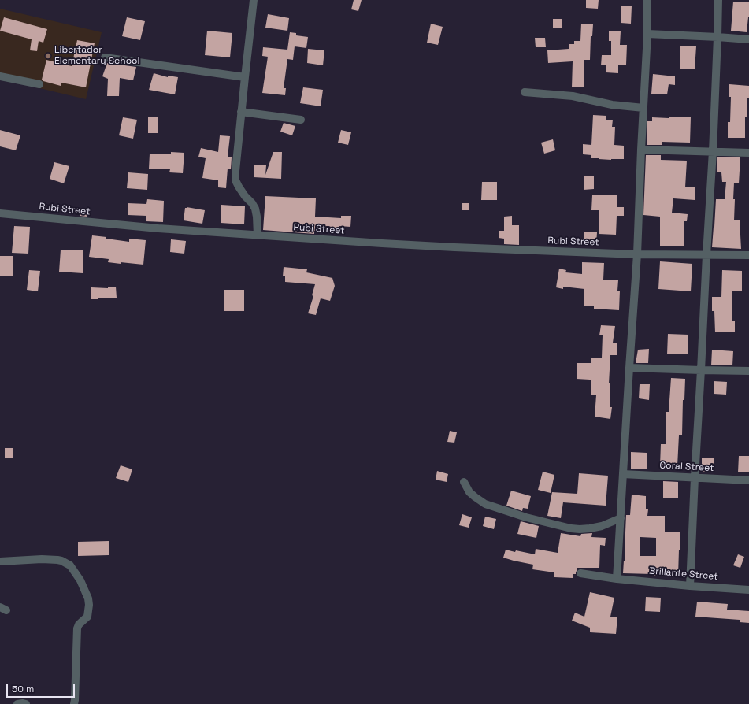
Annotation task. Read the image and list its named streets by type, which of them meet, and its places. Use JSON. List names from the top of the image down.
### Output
{
  "streets": {
    "street": ["Rubi Street", "Coral Street", "Brillante Street"]
  },
  "places": ["Libertador Elementary School"],
  "scale_bar": "50 m"
}
